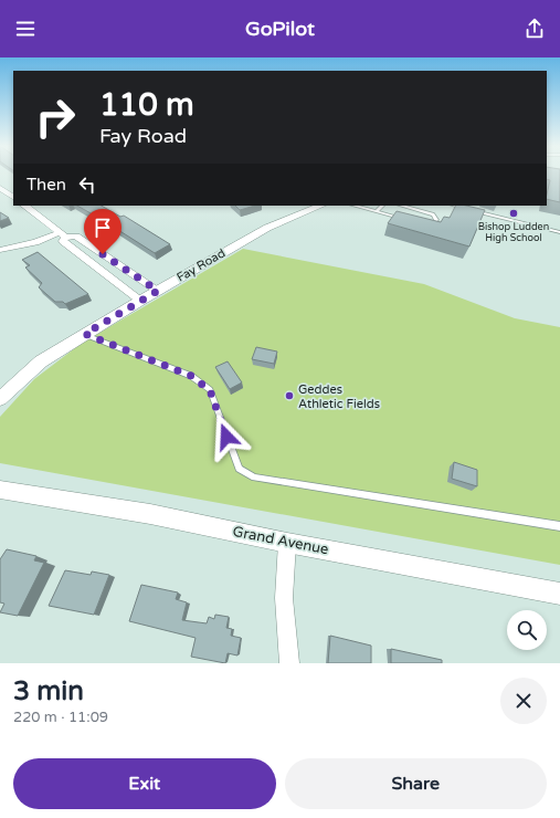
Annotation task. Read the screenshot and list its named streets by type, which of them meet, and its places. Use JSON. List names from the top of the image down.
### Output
{
  "streets": {
    "street": ["Fay Road", "Grand Avenue"]
  },
  "places": ["Bishop Ludden High School", "Geddes Athletic Fields"],
  "page": {
    "header": "GoPilot",
    "turn": ["110 m", "Fay Road"],
    "then": "Then",
    "heading": ["3 min", "220 m · 11:09"],
    "buttons": ["Exit", "Share"]
  }
}
